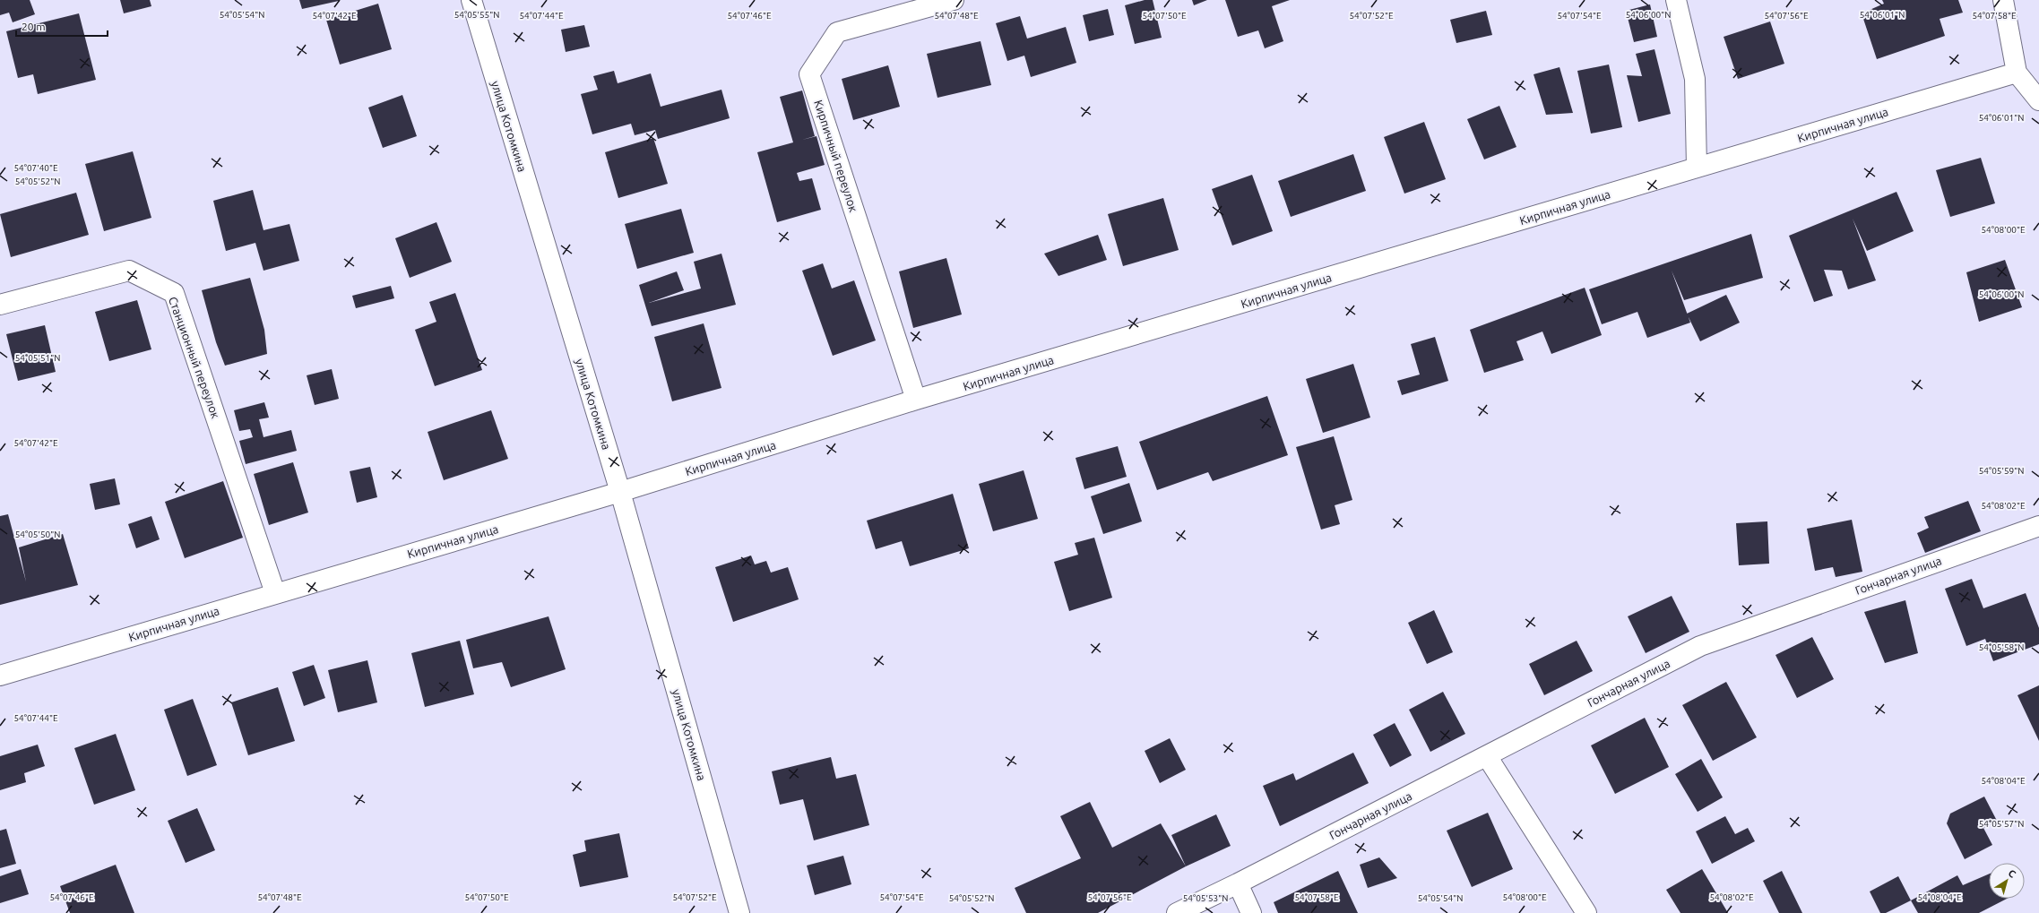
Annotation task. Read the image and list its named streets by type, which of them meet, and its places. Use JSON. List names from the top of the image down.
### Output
{
  "streets": {
    "street": [
      "Кирпичная улица",
      "улица Котомкина",
      "Кирпичный переулок",
      "Станционный переулок",
      "Гончарная улица"
    ]
  },
  "crossings": [
    ["Кирпичная улица", "улица Котомкина"],
    ["Кирпичная улица", "Кирпичный переулок"],
    ["Кирпичная улица", "Станционный переулок"]
  ],
  "scale_bar": "20 m",
  "north": "top right",
  "coordinates": [
    "54°06'01\"N",
    "54°05'54\"N",
    "54°05'55\"N",
    "54°06'00\"N",
    "54°07'42\"E",
    "54°07'44\"E",
    "54°07'46\"E",
    "54°07'48\"E",
    "54°07'50\"E",
    "54°07'52\"E",
    "54°07'54\"E",
    "54°07'56\"E",
    "54°07'58\"E",
    "54°07'40\"E",
    "54°05'52\"N",
    "54°08'00\"E",
    "54°05'51\"N",
    "54°05'59\"N",
    "54°08'02\"E",
    "54°05'50\"N",
    "54°05'58\"N",
    "54°08'04\"E",
    "54°05'57\"N",
    "54°05'53\"N"
  ]
}
